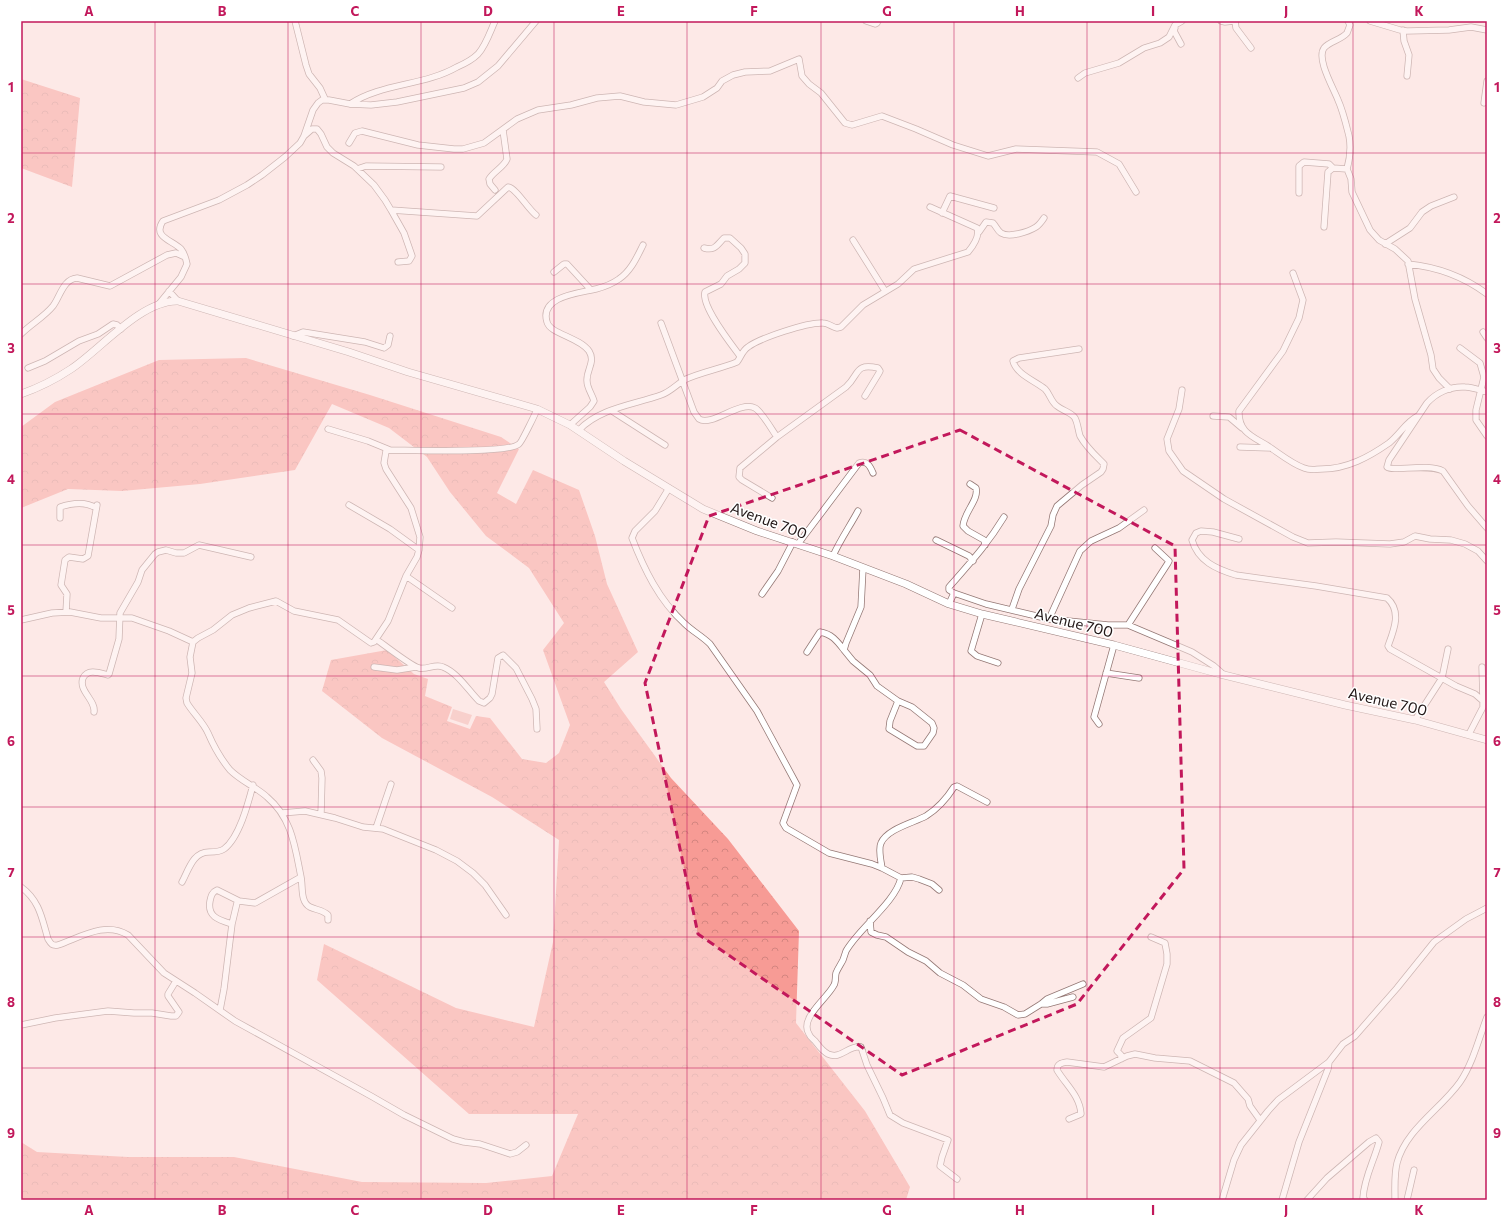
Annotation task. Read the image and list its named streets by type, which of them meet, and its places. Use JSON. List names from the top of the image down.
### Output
{
  "streets": {
    "main road": ["Avenue 700"]
  },
  "grid": {
    "columns": [
      "A",
      "B",
      "C",
      "D",
      "E",
      "F",
      "G",
      "H",
      "I",
      "J",
      "K"
    ],
    "rows": [
      "1",
      "2",
      "3",
      "4",
      "5",
      "6",
      "7",
      "8",
      "9"
    ]
  }
}
